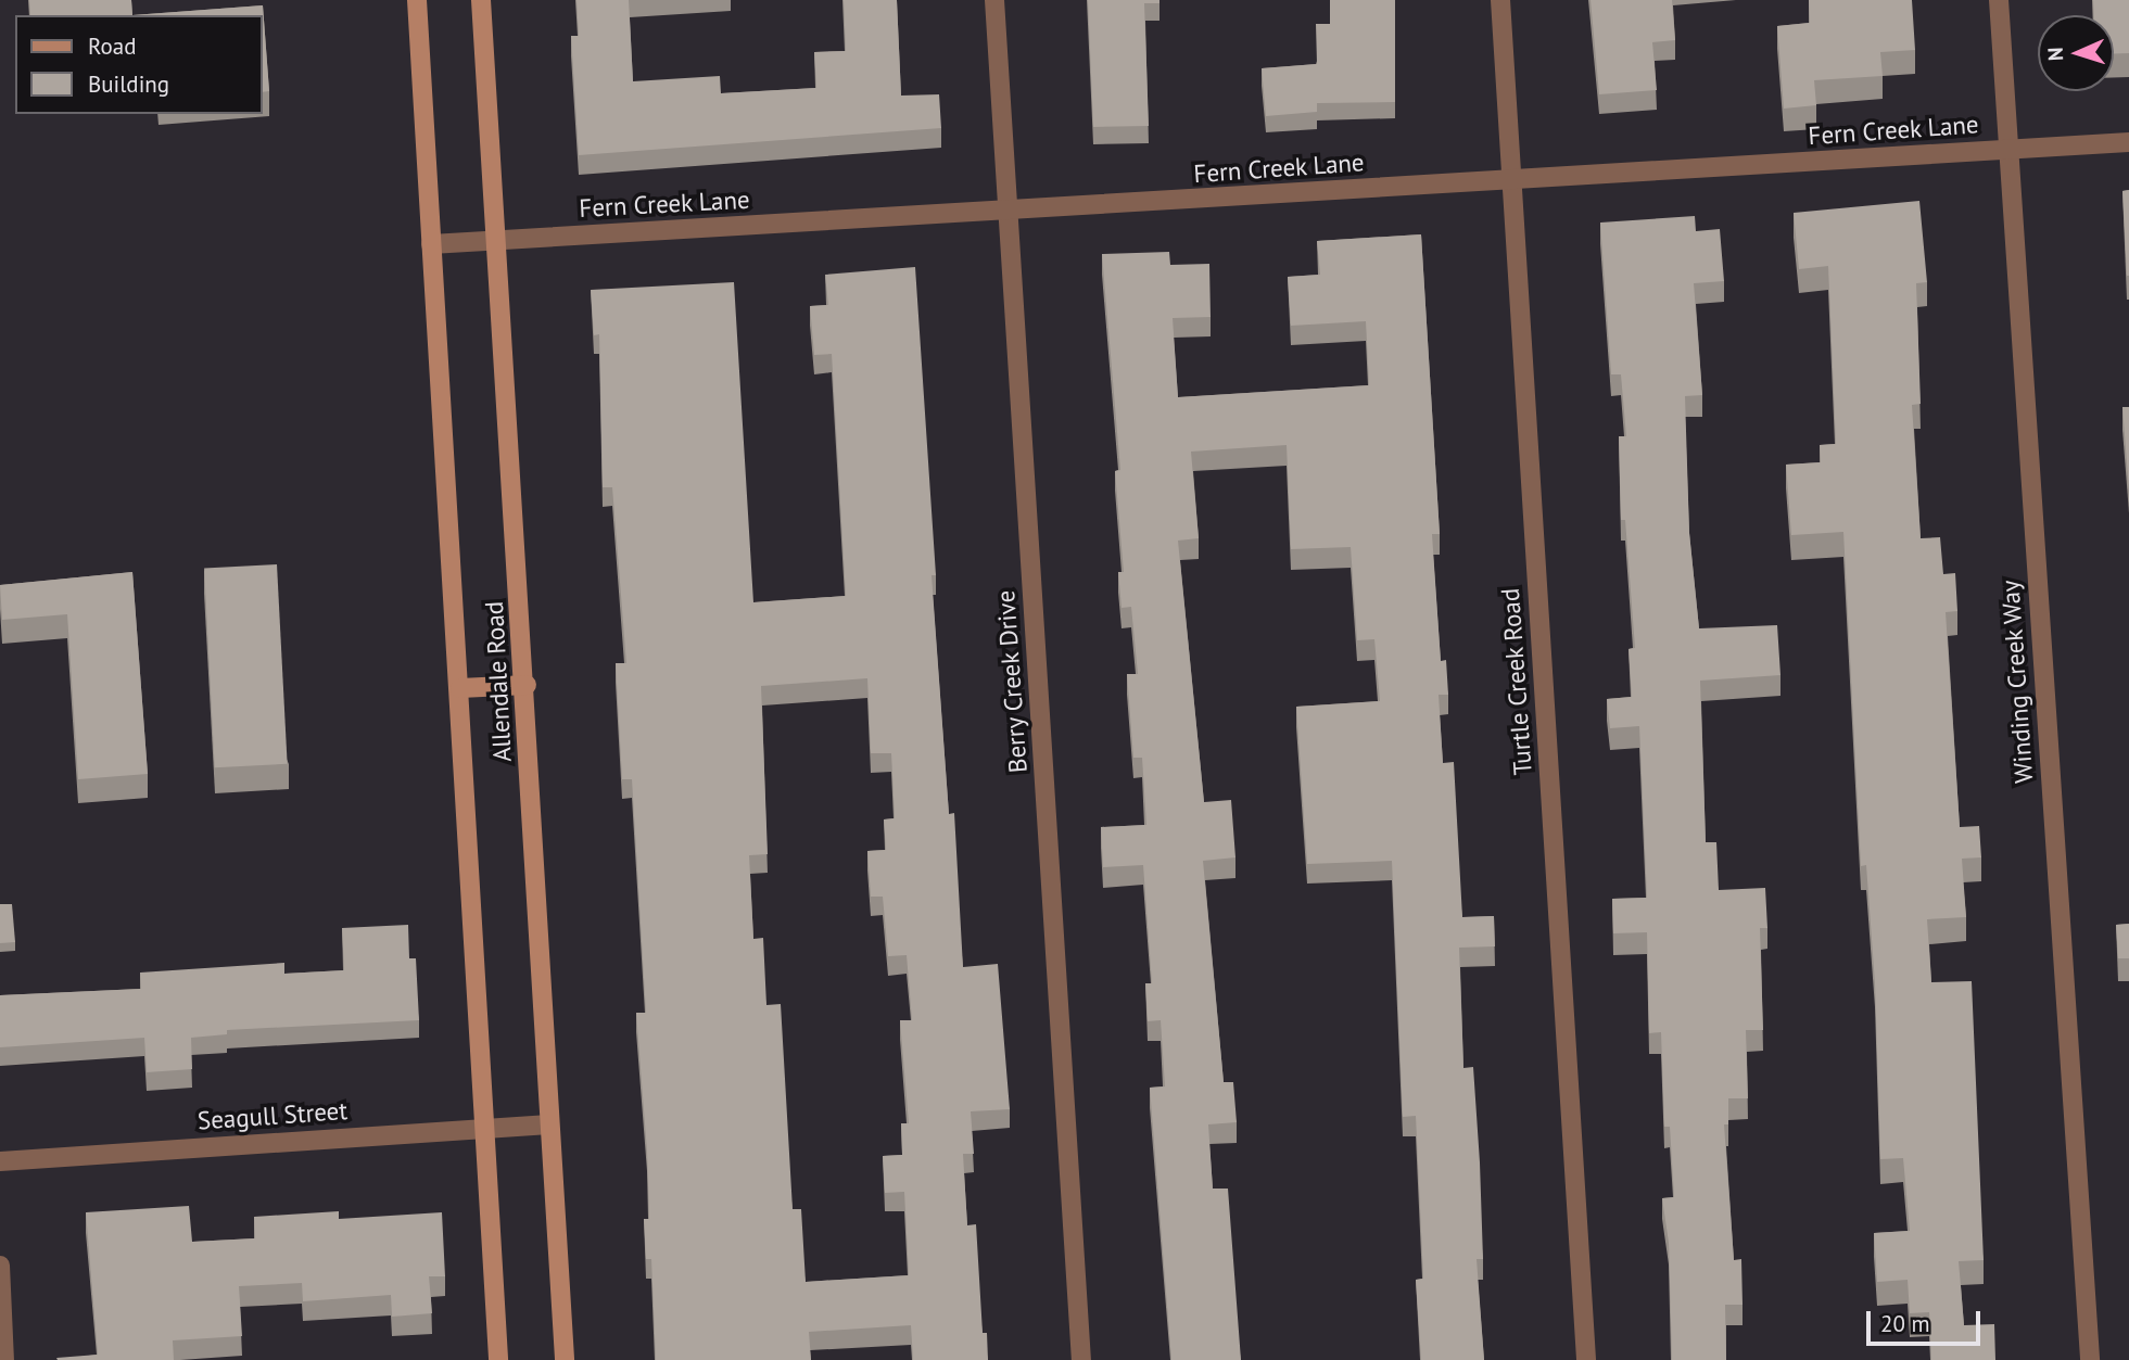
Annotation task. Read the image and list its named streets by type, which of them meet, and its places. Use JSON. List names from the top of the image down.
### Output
{
  "streets": {
    "main road": ["Allendale Road"],
    "street": [
      "Fern Creek Lane",
      "Berry Creek Drive",
      "Turtle Creek Road",
      "Winding Creek Way",
      "Seagull Street"
    ]
  },
  "crossings": [
    ["Fern Creek Lane", "Allendale Road"],
    ["Fern Creek Lane", "Berry Creek Drive"],
    ["Fern Creek Lane", "Turtle Creek Road"],
    ["Fern Creek Lane", "Winding Creek Way"],
    ["Allendale Road", "Seagull Street"]
  ],
  "legend": ["Road", "Building"],
  "scale_bar": "20 m",
  "north": "left"
}
